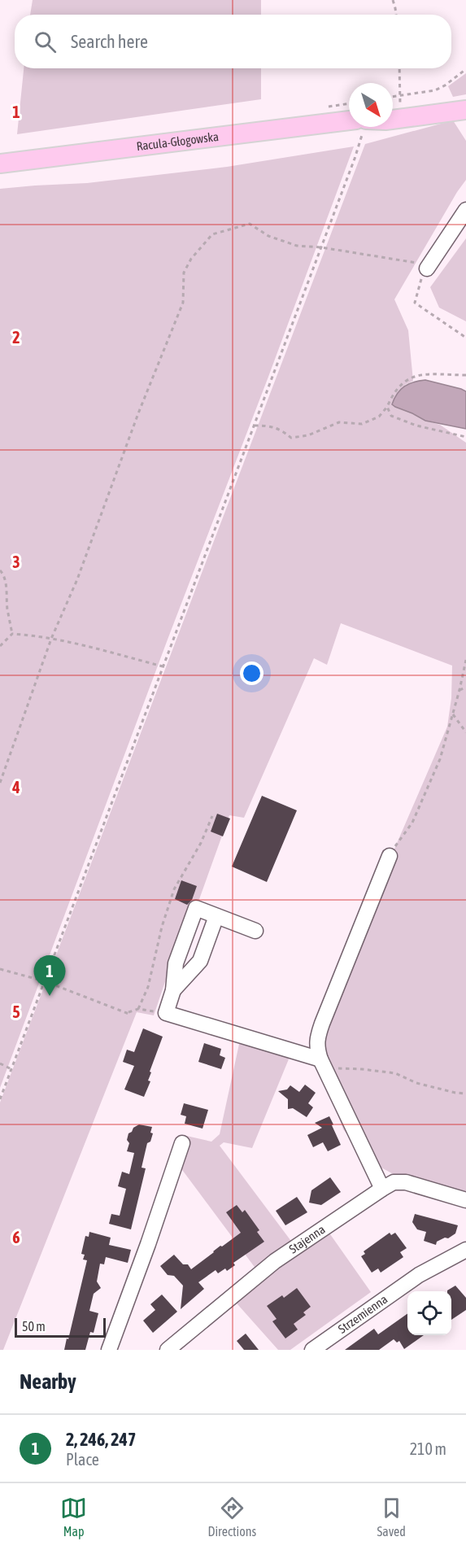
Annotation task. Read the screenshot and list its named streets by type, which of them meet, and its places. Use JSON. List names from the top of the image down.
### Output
{
  "streets": {
    "main road": ["Racula-Głogowska"],
    "street": ["Stajenna", "Strzemienna"]
  },
  "scale_bar": "50 m",
  "north": "bottom right",
  "page": {
    "search": "Search here",
    "pins": "1",
    "scale": "50 m",
    "heading": "Nearby",
    "list": [
      {
        "mark": "1",
        "name": "2, 246, 247",
        "note": "Place",
        "value": "210 m"
      }
    ],
    "nav": ["Map", "Directions", "Saved"]
  },
  "grid": {
    "rows": [
      "1",
      "2",
      "3",
      "4",
      "5",
      "6"
    ]
  }
}
